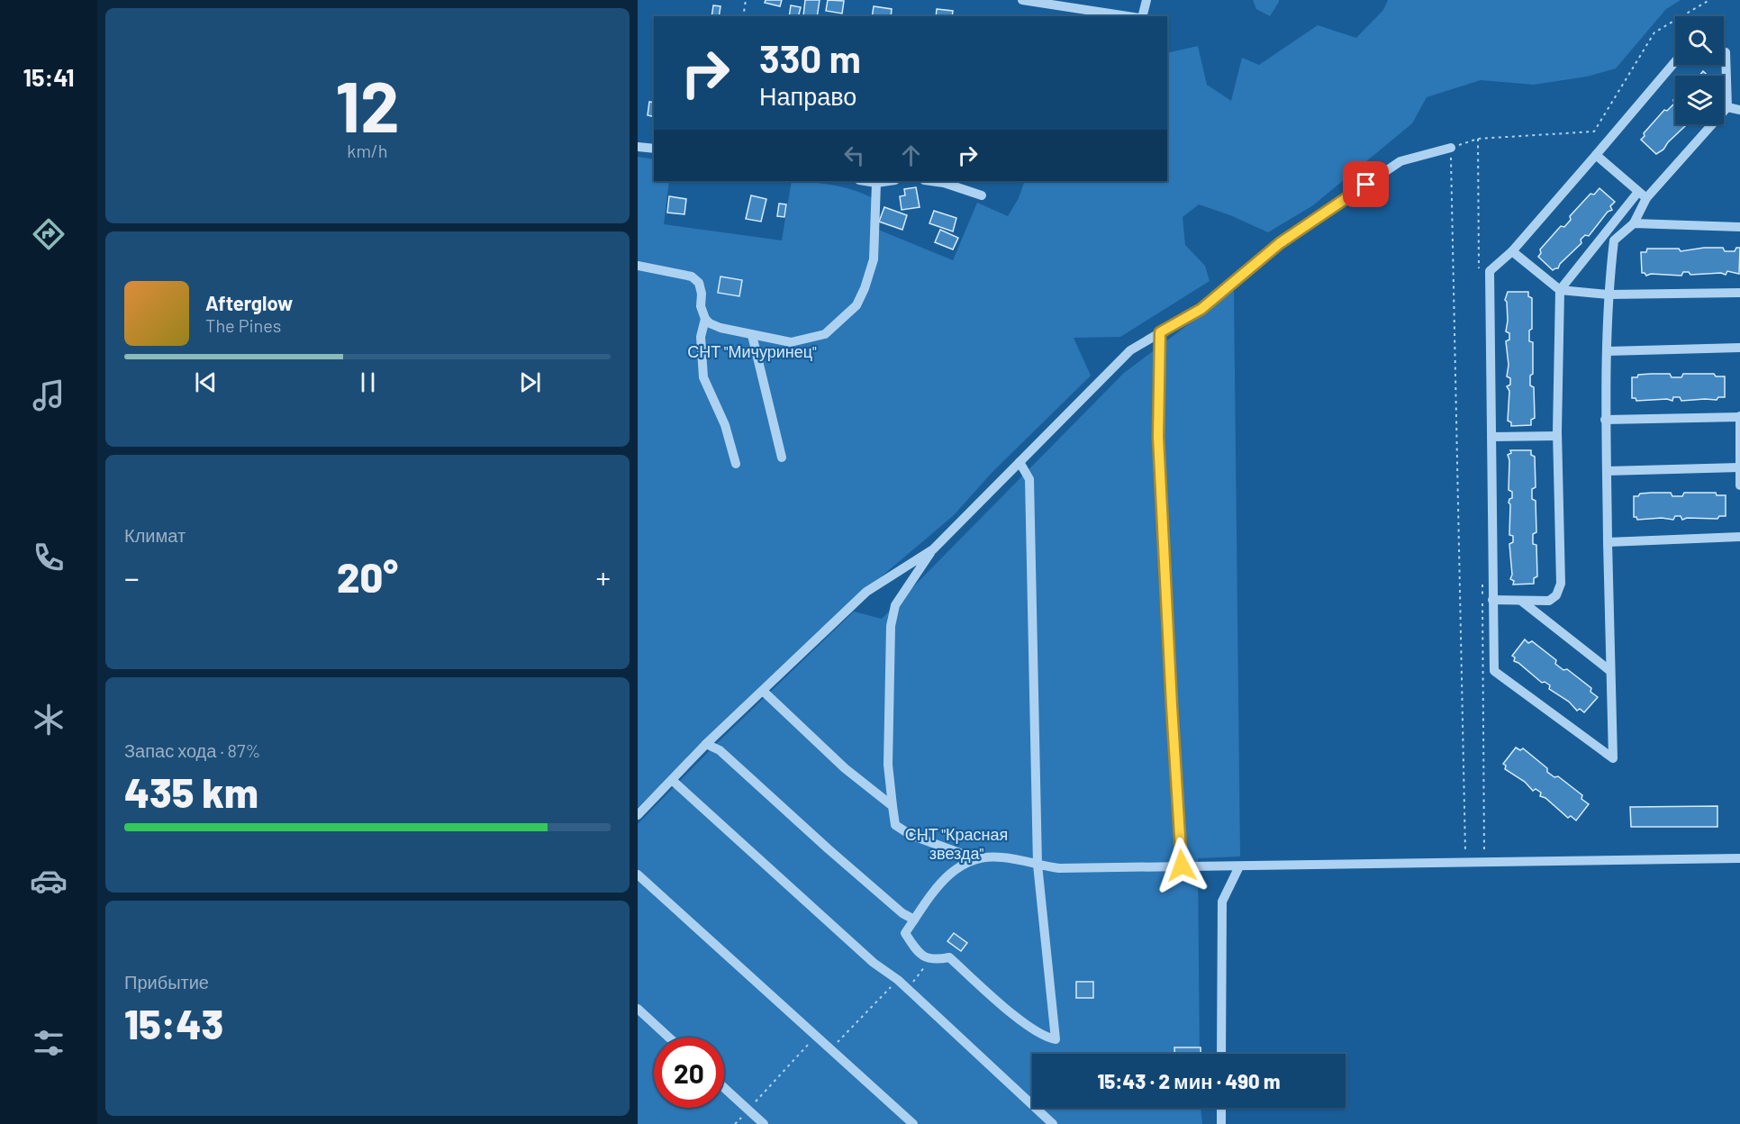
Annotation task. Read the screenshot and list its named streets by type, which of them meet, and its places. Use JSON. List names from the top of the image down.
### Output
{
  "parks": ["СНТ \"Мичуринец\"", "СНТ \"Красная звезда\""],
  "page": {
    "tabs": "15:41",
    "tile": [
      ["12", "km/h"],
      "Климат",
      ["Запас хода · 87%", "435 km"],
      ["Прибытие", "15:43"]
    ],
    "turn": ["330 m", "Направо"],
    "song": ["Afterglow", "The Pines"],
    "heat": ["−", "20°", "+"],
    "limit": "20",
    "trip": "15:43 · 2 мин · 490 m"
  }
}
